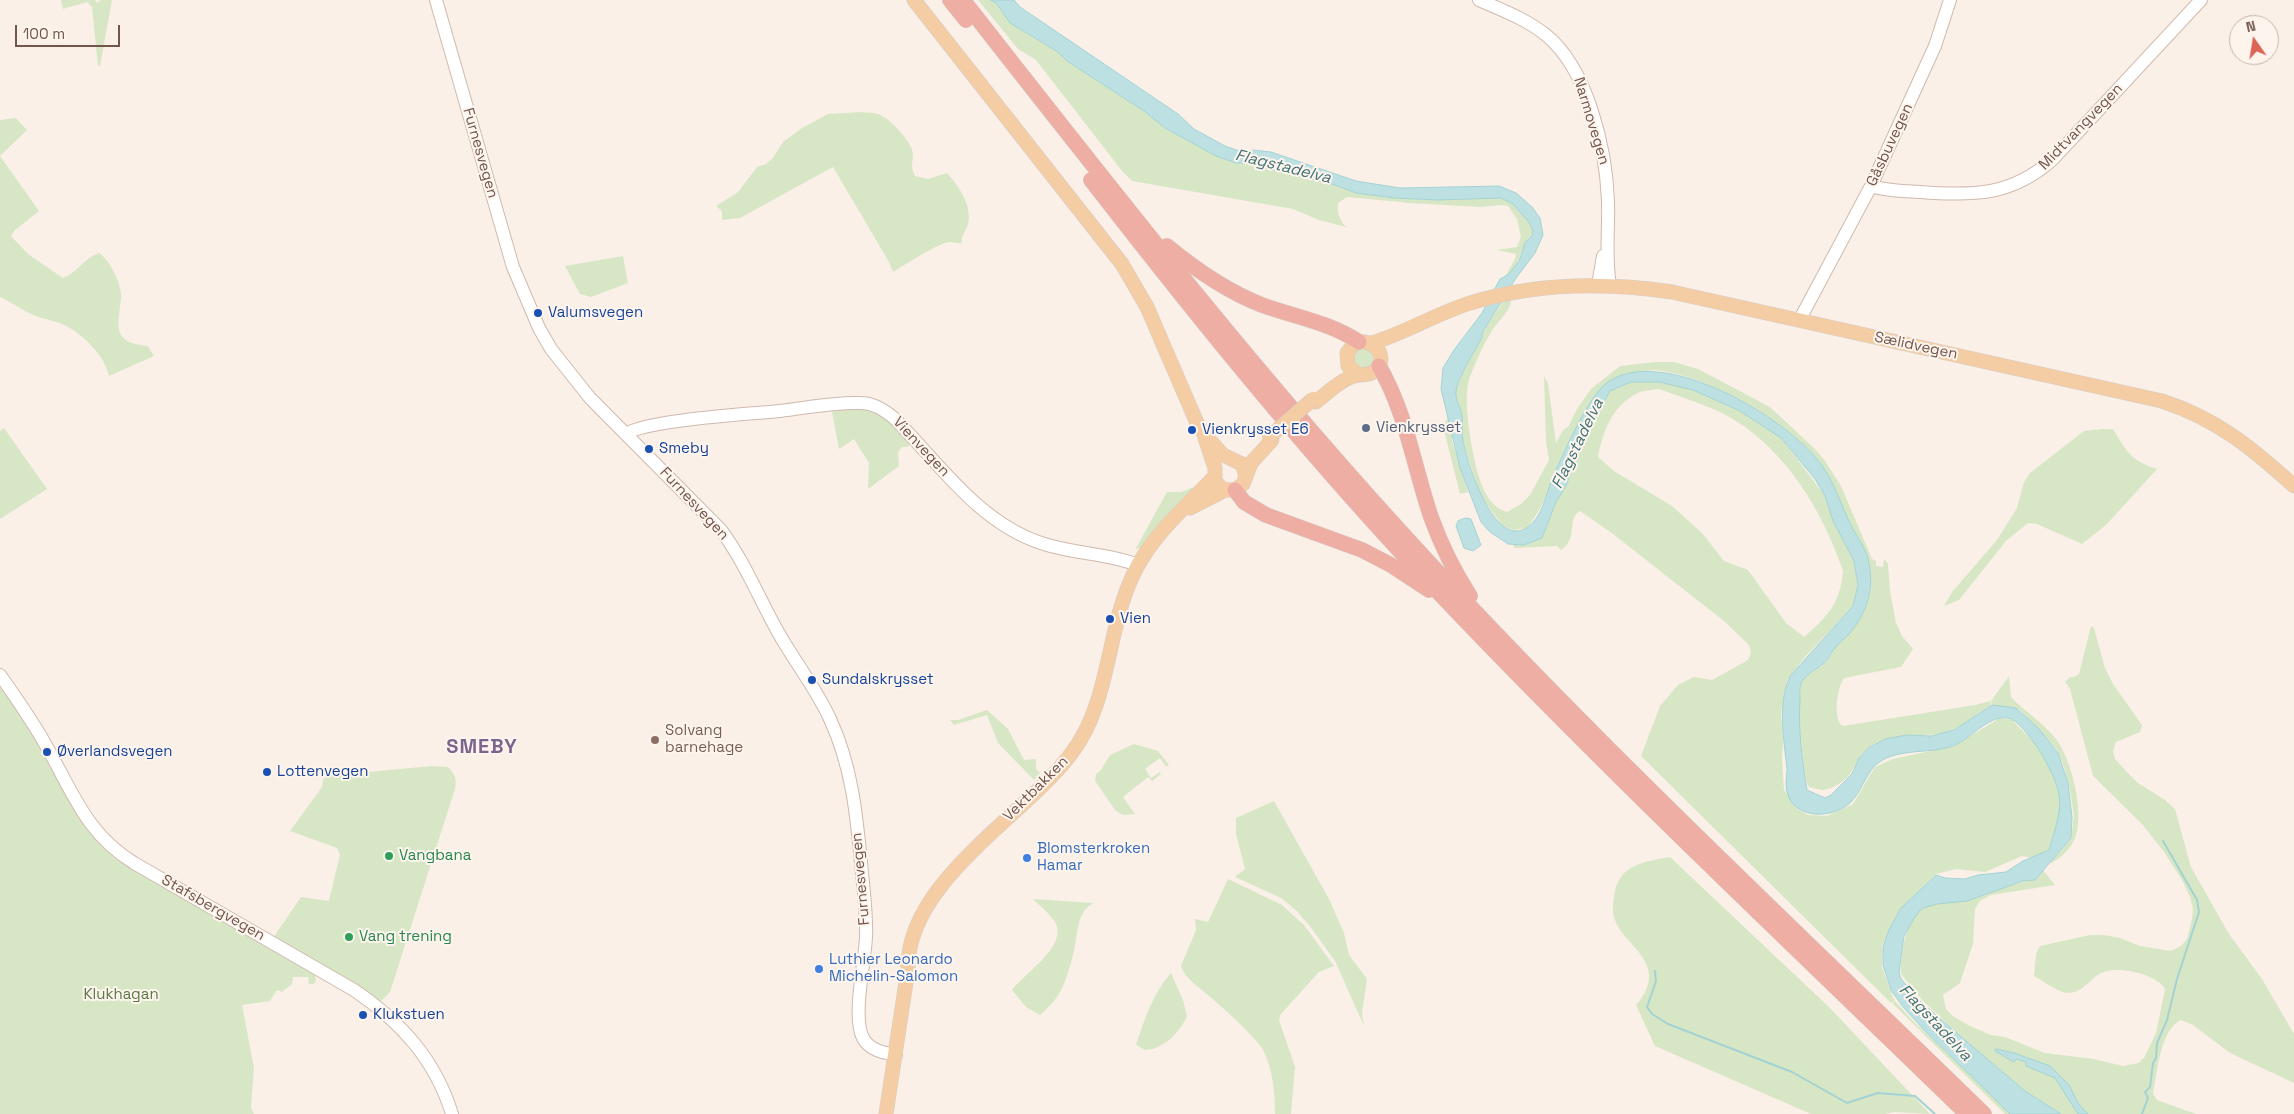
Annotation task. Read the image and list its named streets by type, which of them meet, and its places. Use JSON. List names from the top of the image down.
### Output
{
  "streets": {
    "main road": [
      "Narmovegen",
      "Midtvangvegen",
      "Gåsbuvegen",
      "Furnesvegen",
      "Sælidvegen",
      "Vienvegen",
      "Vektbakken",
      "Stafsbergvegen"
    ]
  },
  "crossings": [
    ["Narmovegen", "Sælidvegen"],
    ["Midtvangvegen", "Gåsbuvegen"],
    ["Gåsbuvegen", "Sælidvegen"],
    ["Furnesvegen", "Vienvegen"],
    ["Furnesvegen", "Vektbakken"],
    ["Vienvegen", "Vektbakken"]
  ],
  "districts": ["SMEBY"],
  "water": ["Flagstadelva"],
  "parks": ["Klukhagan"],
  "places": [
    "Valumsvegen",
    "Vienkrysset",
    "Vienkrysset E6",
    "Smeby",
    "Vien",
    "Sundalskrysset",
    "Solvang barnehage",
    "Øverlandsvegen",
    "Lottenvegen",
    "Vangbana",
    "Blomsterkroken Hamar",
    "Vang trening",
    "Luthier Leonardo Michelin-Salomon",
    "Klukstuen"
  ],
  "scale_bar": "100 m",
  "north": "top"
}
